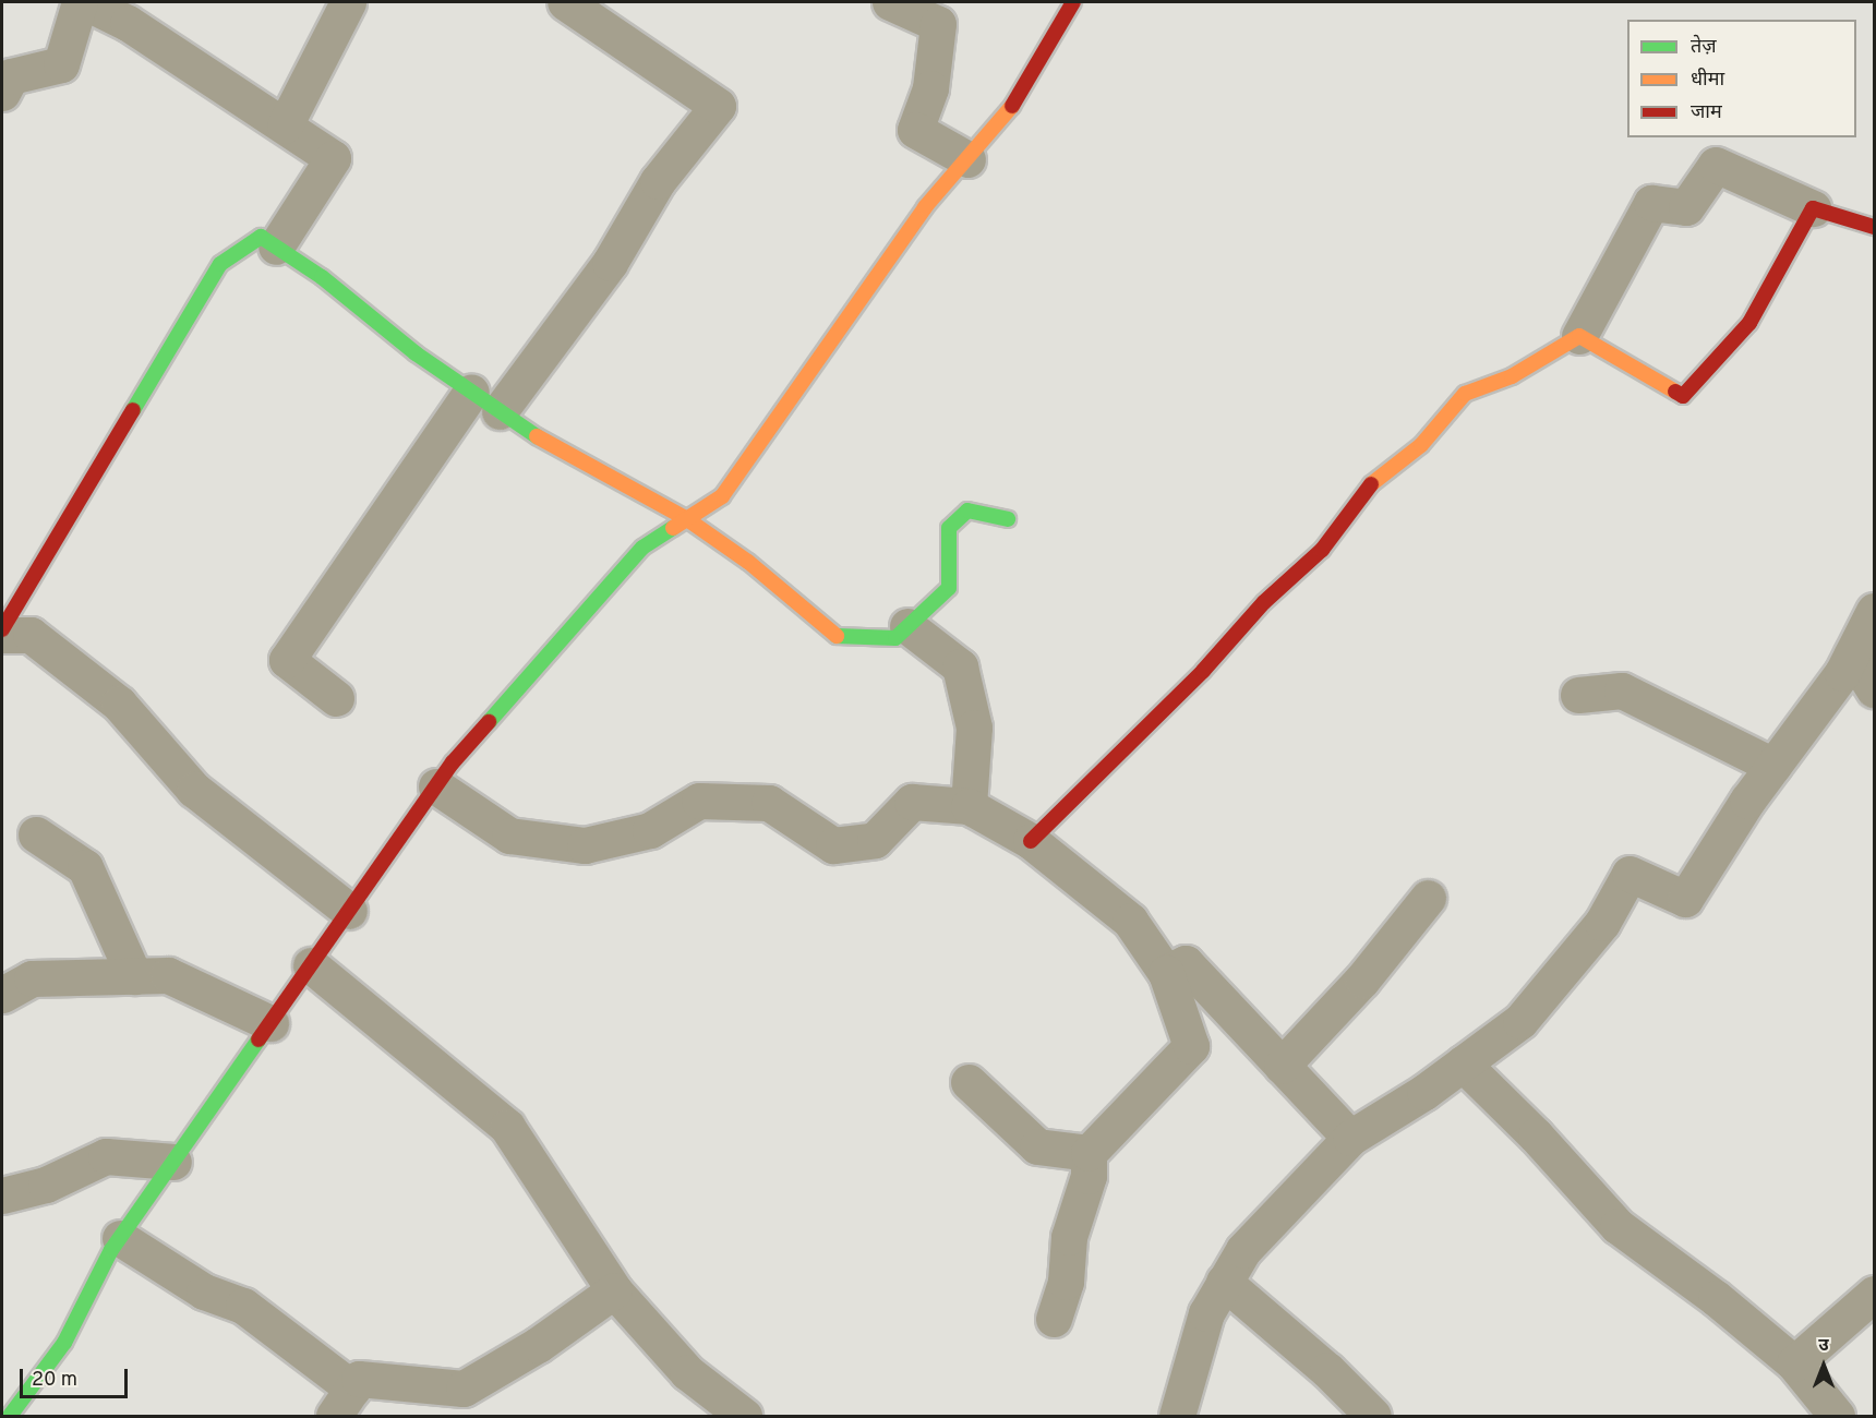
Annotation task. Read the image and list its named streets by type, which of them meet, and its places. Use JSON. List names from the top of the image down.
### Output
{
  "legend": ["तेज़", "धीमा", "जाम"],
  "scale_bar": "20 m",
  "north": "top"
}
